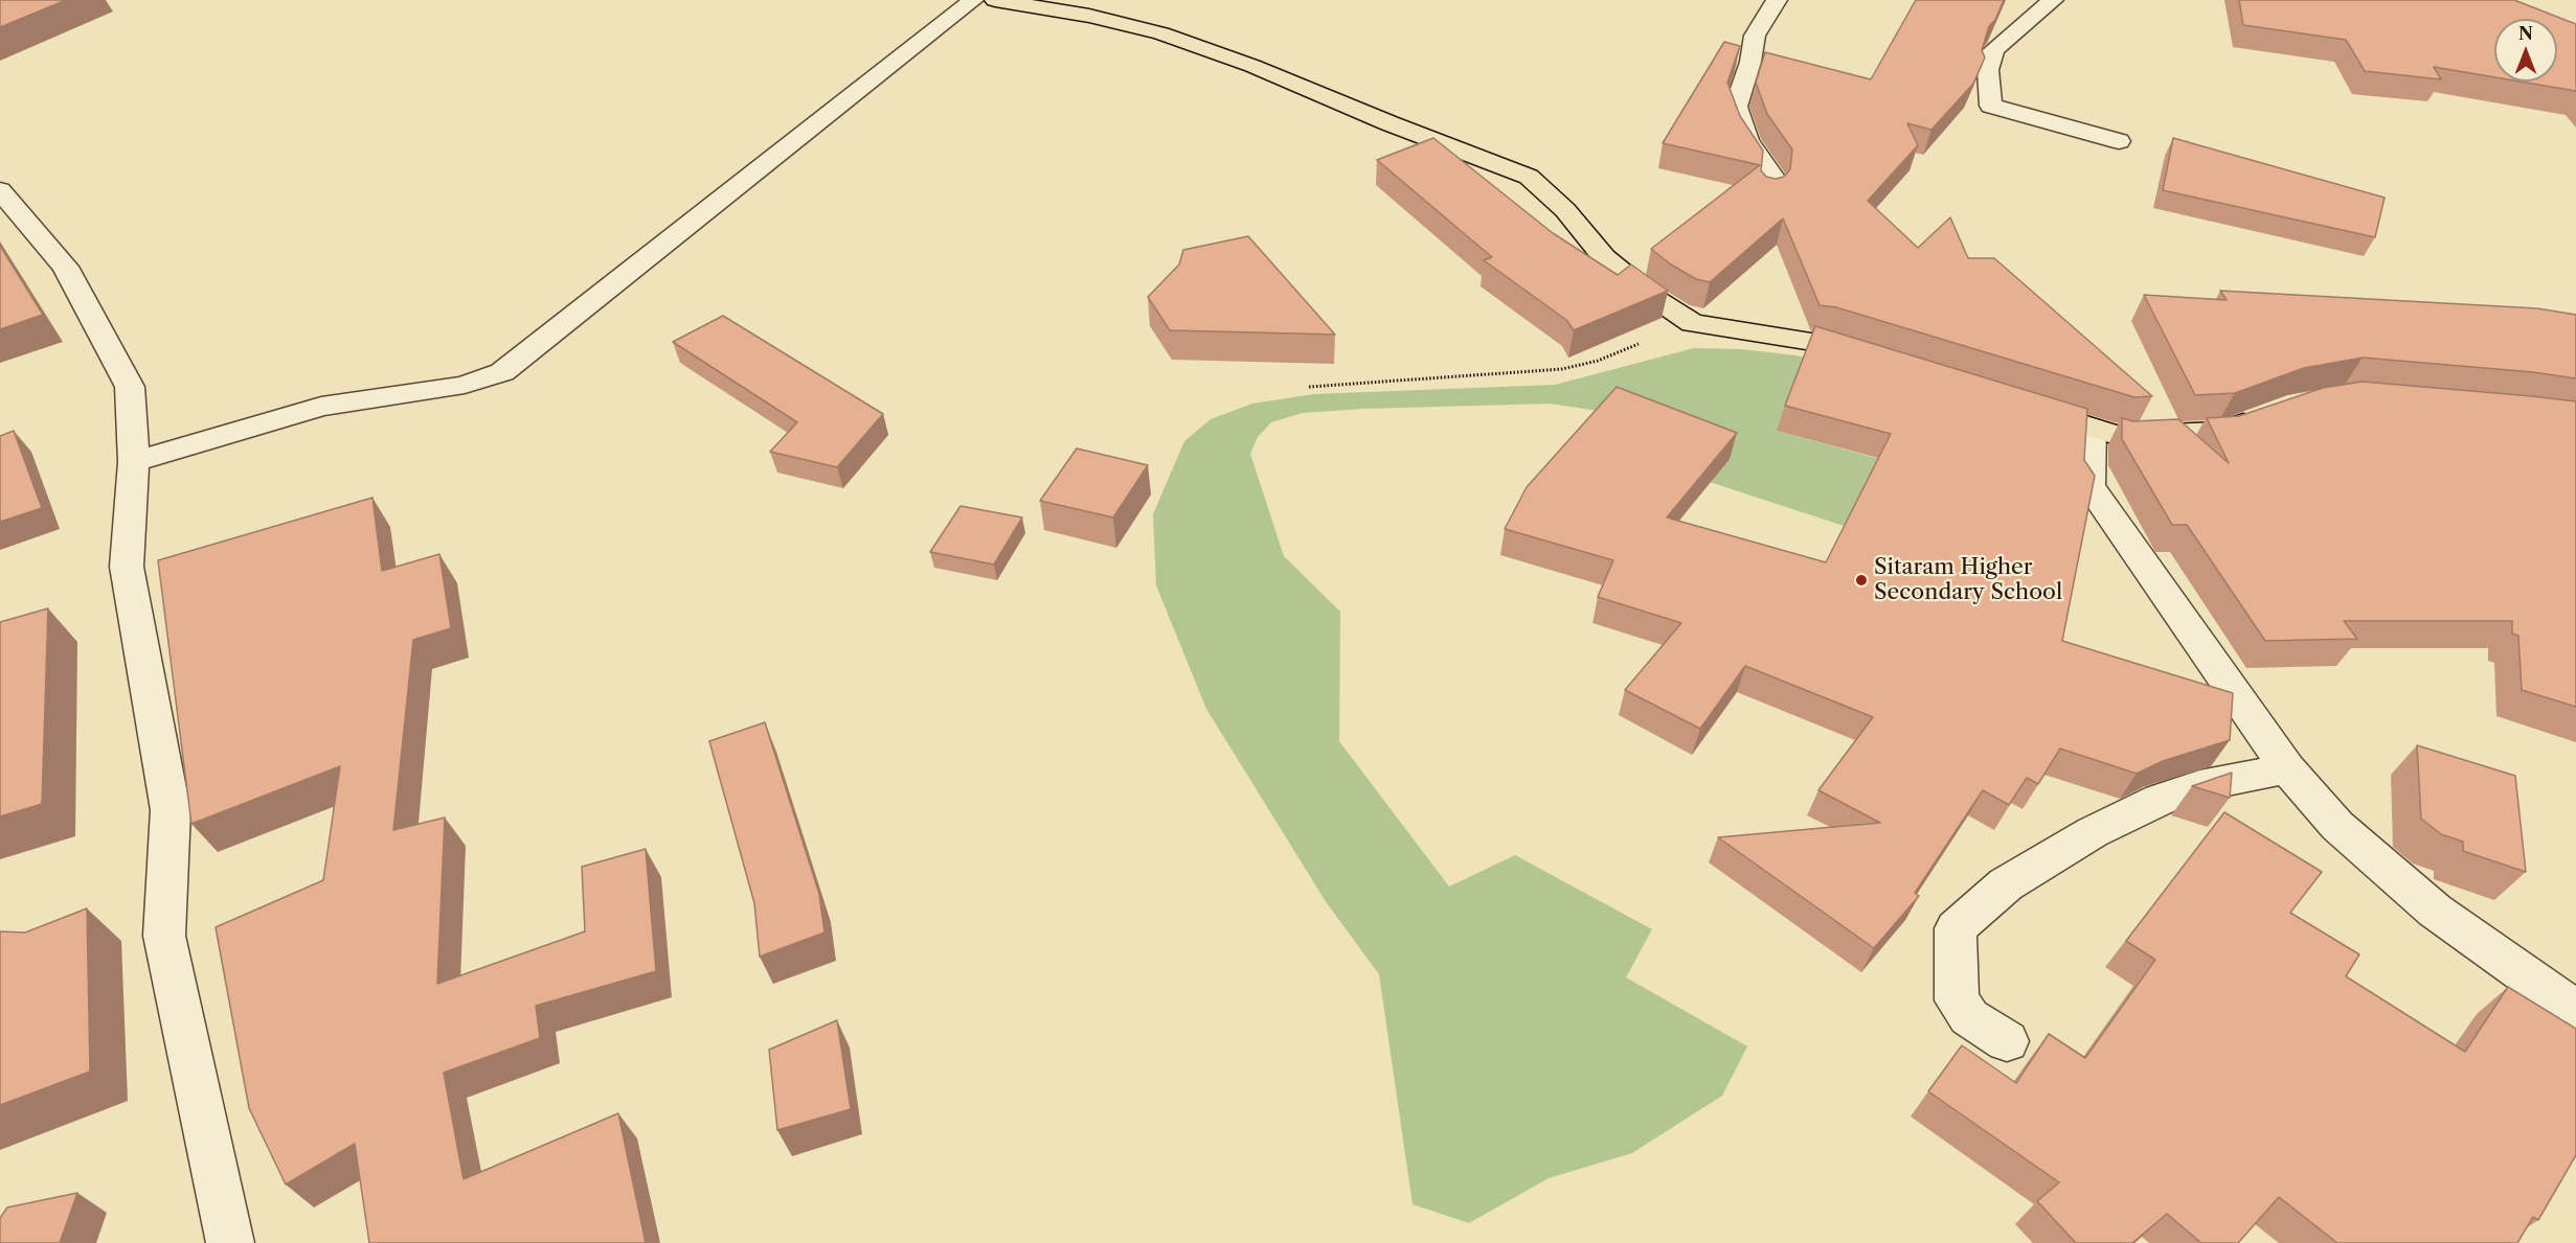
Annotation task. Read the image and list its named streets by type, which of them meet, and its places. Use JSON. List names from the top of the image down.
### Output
{
  "places": ["Sitaram Higher Secondary School"],
  "north": "top"
}
